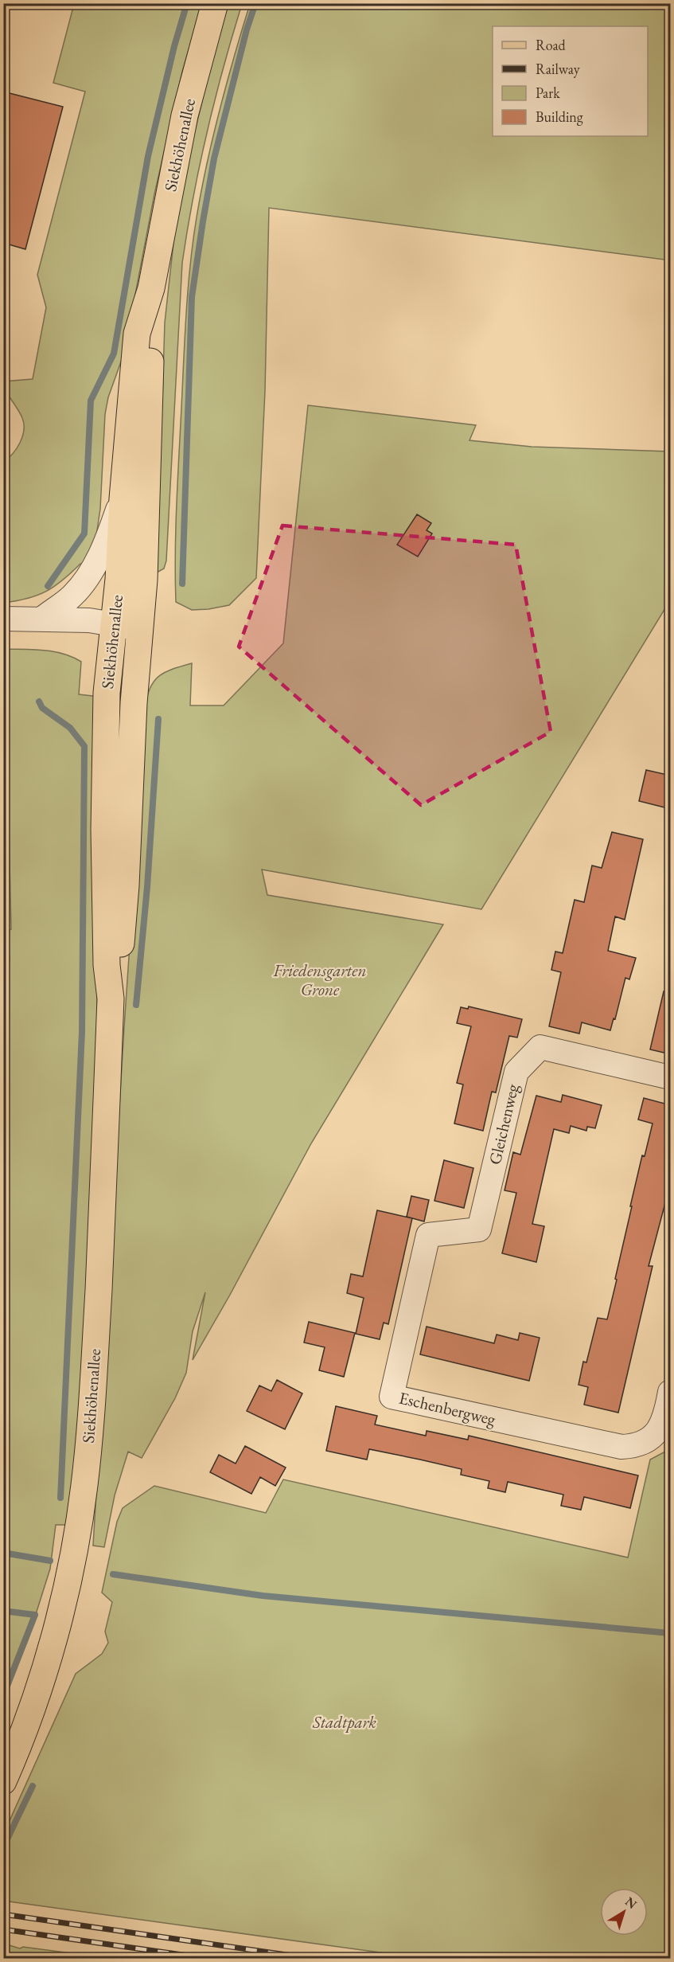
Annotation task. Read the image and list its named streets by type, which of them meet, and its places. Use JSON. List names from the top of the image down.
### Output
{
  "streets": {
    "main road": ["Siekhöhenallee"],
    "street": ["Gleichenweg", "Eschenbergweg"]
  },
  "crossings": [
    ["Gleichenweg", "Eschenbergweg"]
  ],
  "parks": ["Friedensgarten Grone", "Stadtpark"],
  "legend": [
    "Road",
    "Railway",
    "Park",
    "Building"
  ],
  "north": "top right"
}
